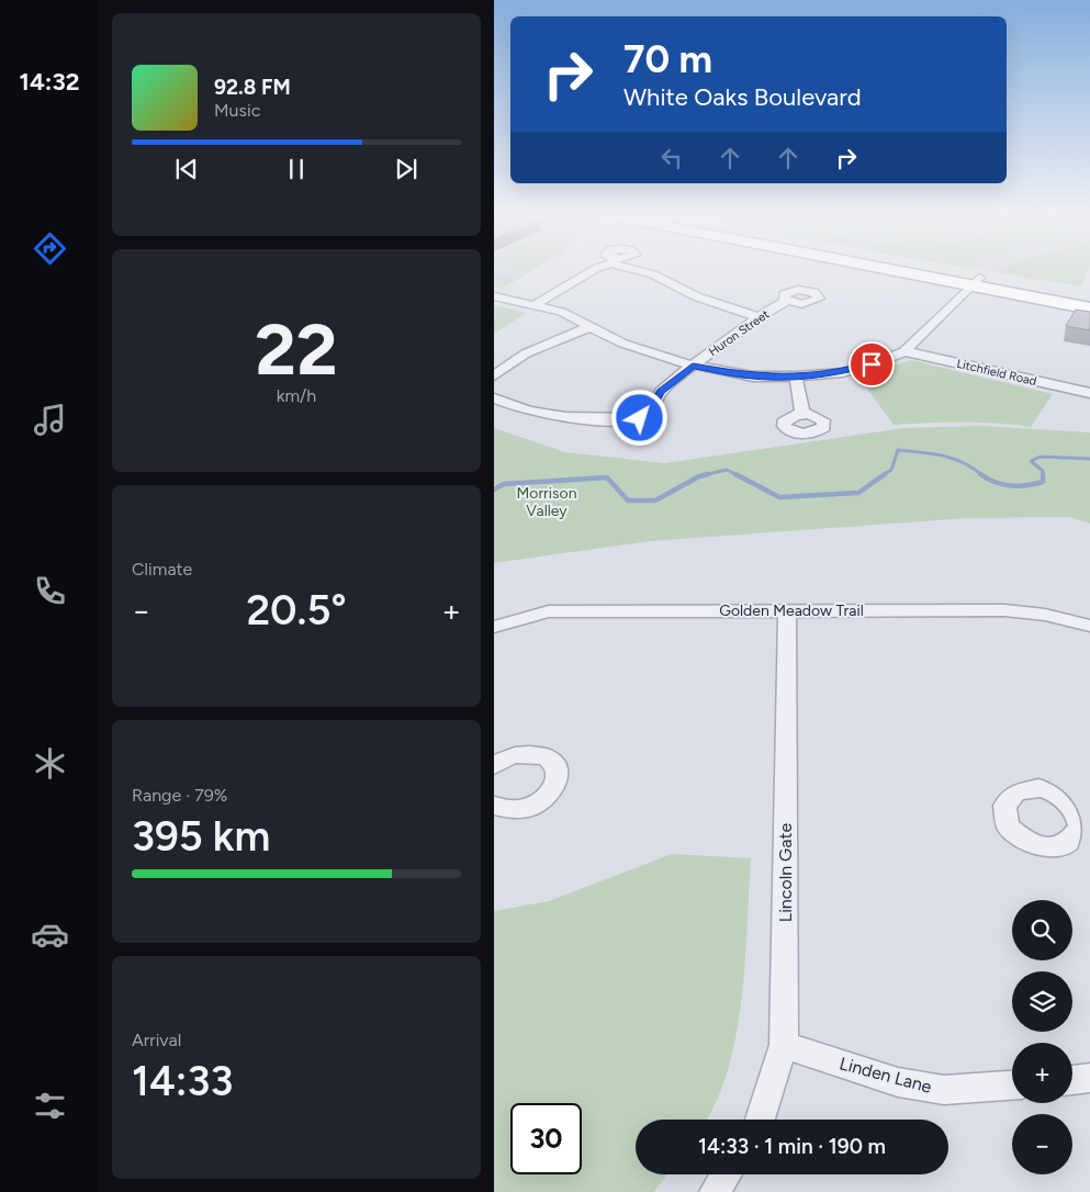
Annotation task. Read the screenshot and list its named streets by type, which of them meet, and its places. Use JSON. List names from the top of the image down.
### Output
{
  "streets": {
    "street": [
      "Huron Street",
      "Litchfield Road",
      "Golden Meadow Trail",
      "Lincoln Gate",
      "Linden Lane"
    ]
  },
  "crossings": [
    ["Golden Meadow Trail", "Lincoln Gate"],
    ["Lincoln Gate", "Linden Lane"]
  ],
  "parks": ["Morrison Valley"],
  "page": {
    "tabs": "14:32",
    "turn": ["70 m", "White Oaks Boulevard"],
    "song": ["92.8 FM", "Music"],
    "tile": [
      ["22", "km/h"],
      "Climate",
      ["Range · 79%", "395 km"],
      ["Arrival", "14:33"]
    ],
    "heat": ["−", "20.5°", "+"],
    "map_buttons": ["+", "−"],
    "limit": "30",
    "trip": "14:33 · 1 min · 190 m"
  }
}
